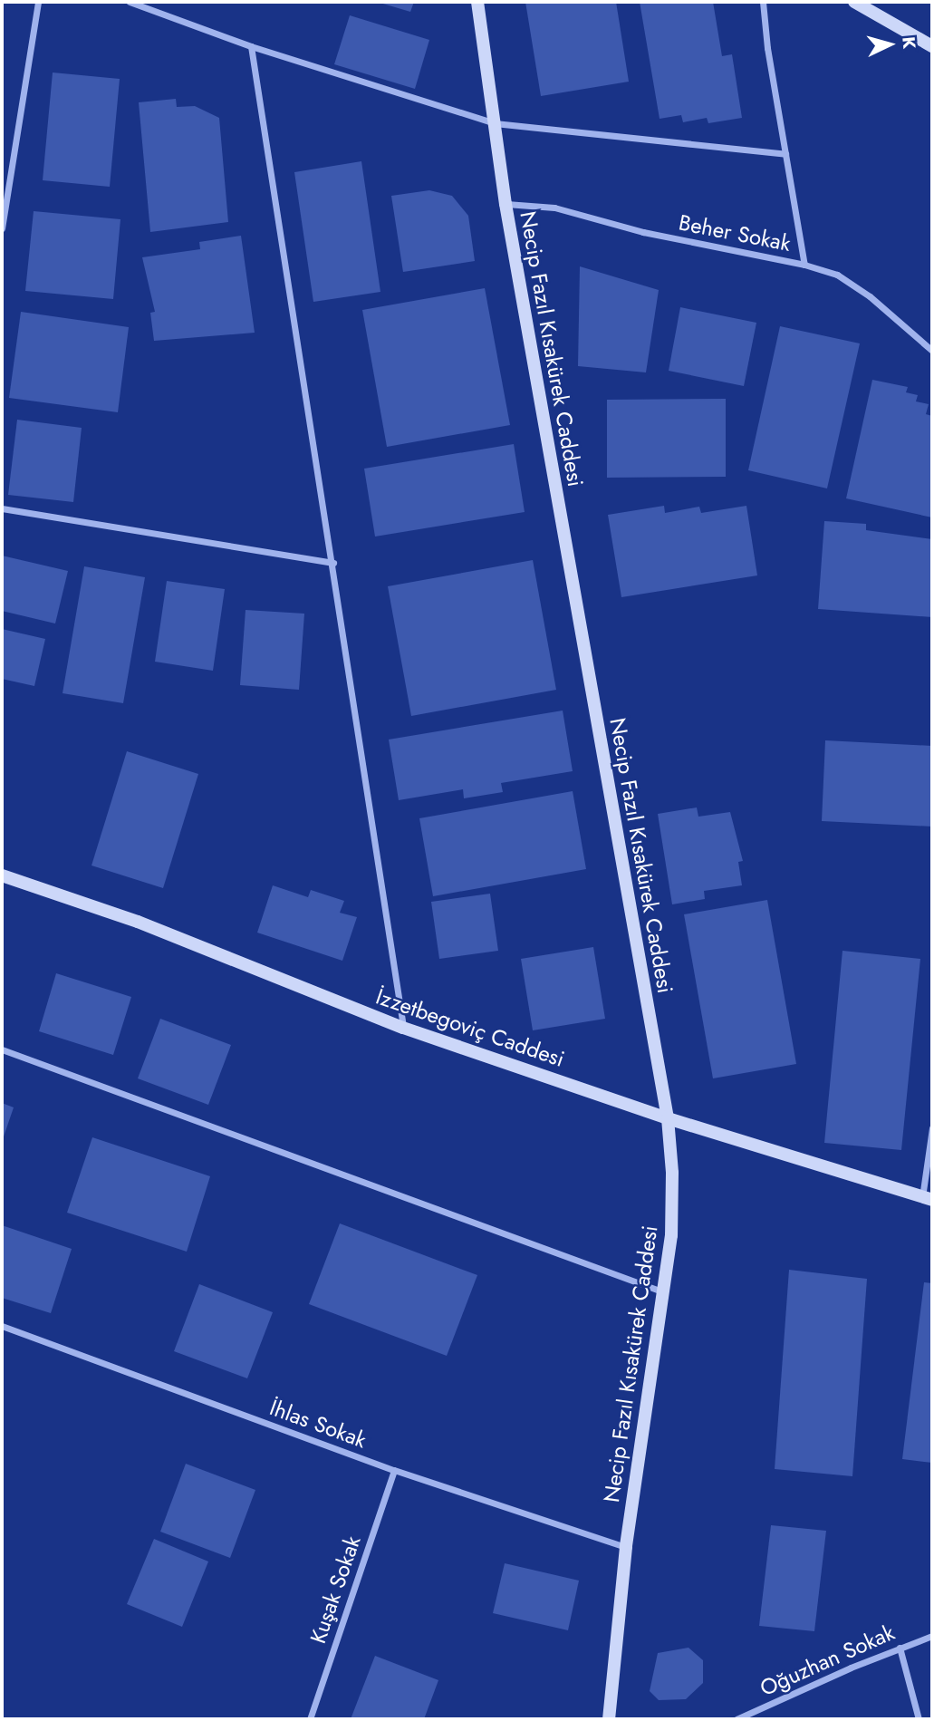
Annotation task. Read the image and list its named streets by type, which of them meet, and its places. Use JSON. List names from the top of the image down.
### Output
{
  "streets": {
    "street": [
      "Beher Sokak",
      "Necip Fazıl Kısakürek Caddesi",
      "İzzetbegoviç Caddesi",
      "İhlas Sokak",
      "Kuşak Sokak",
      "Oğuzhan Sokak"
    ]
  },
  "crossings": [
    ["Beher Sokak", "Necip Fazıl Kısakürek Caddesi"],
    ["Necip Fazıl Kısakürek Caddesi", "İzzetbegoviç Caddesi"],
    ["Necip Fazıl Kısakürek Caddesi", "İhlas Sokak"],
    ["İhlas Sokak", "Kuşak Sokak"]
  ],
  "north": "right"
}
